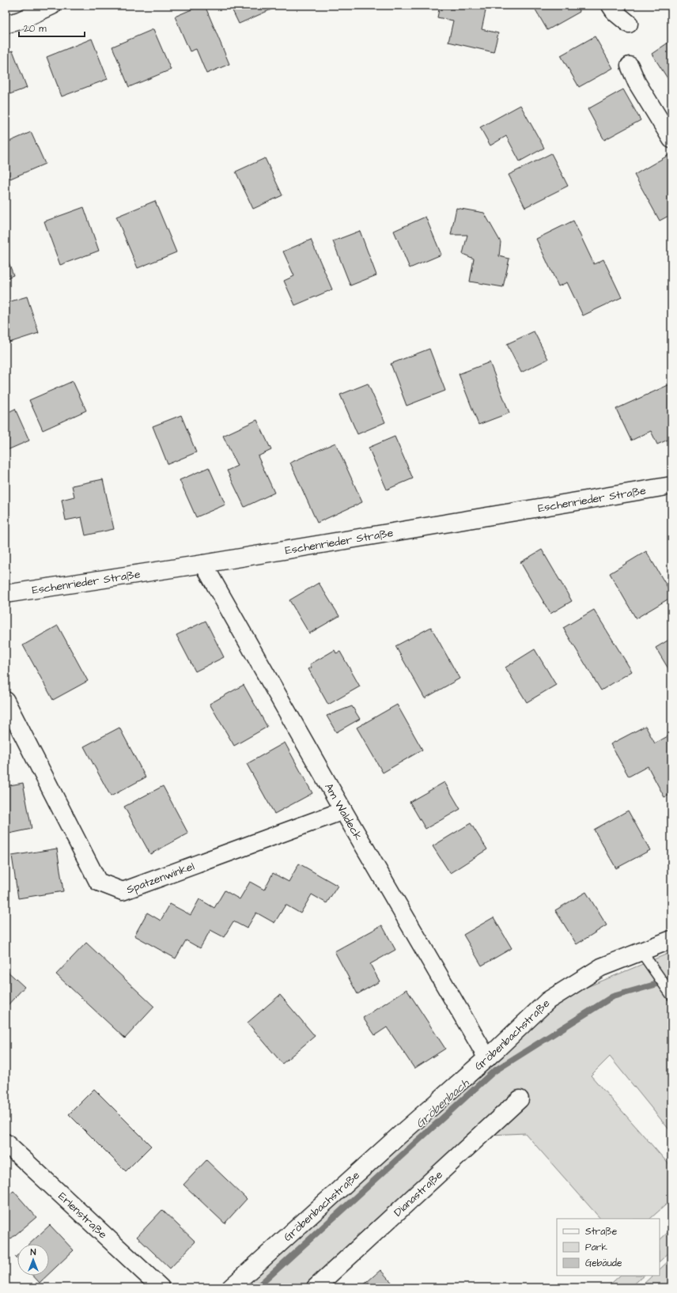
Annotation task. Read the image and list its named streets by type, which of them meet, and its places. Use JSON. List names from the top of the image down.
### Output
{
  "streets": {
    "street": [
      "Eschenrieder Straße",
      "Am Waldeck",
      "Spatzenwinkel",
      "Gröbenbachstraße",
      "Dianastraße",
      "Erlenstraße"
    ]
  },
  "crossings": [
    ["Eschenrieder Straße", "Am Waldeck"],
    ["Am Waldeck", "Spatzenwinkel"],
    ["Am Waldeck", "Gröbenbachstraße"]
  ],
  "water": ["Gröbenbach"],
  "legend": ["Straße", "Park", "Gebäude"],
  "scale_bar": "20 m",
  "north": "top"
}
